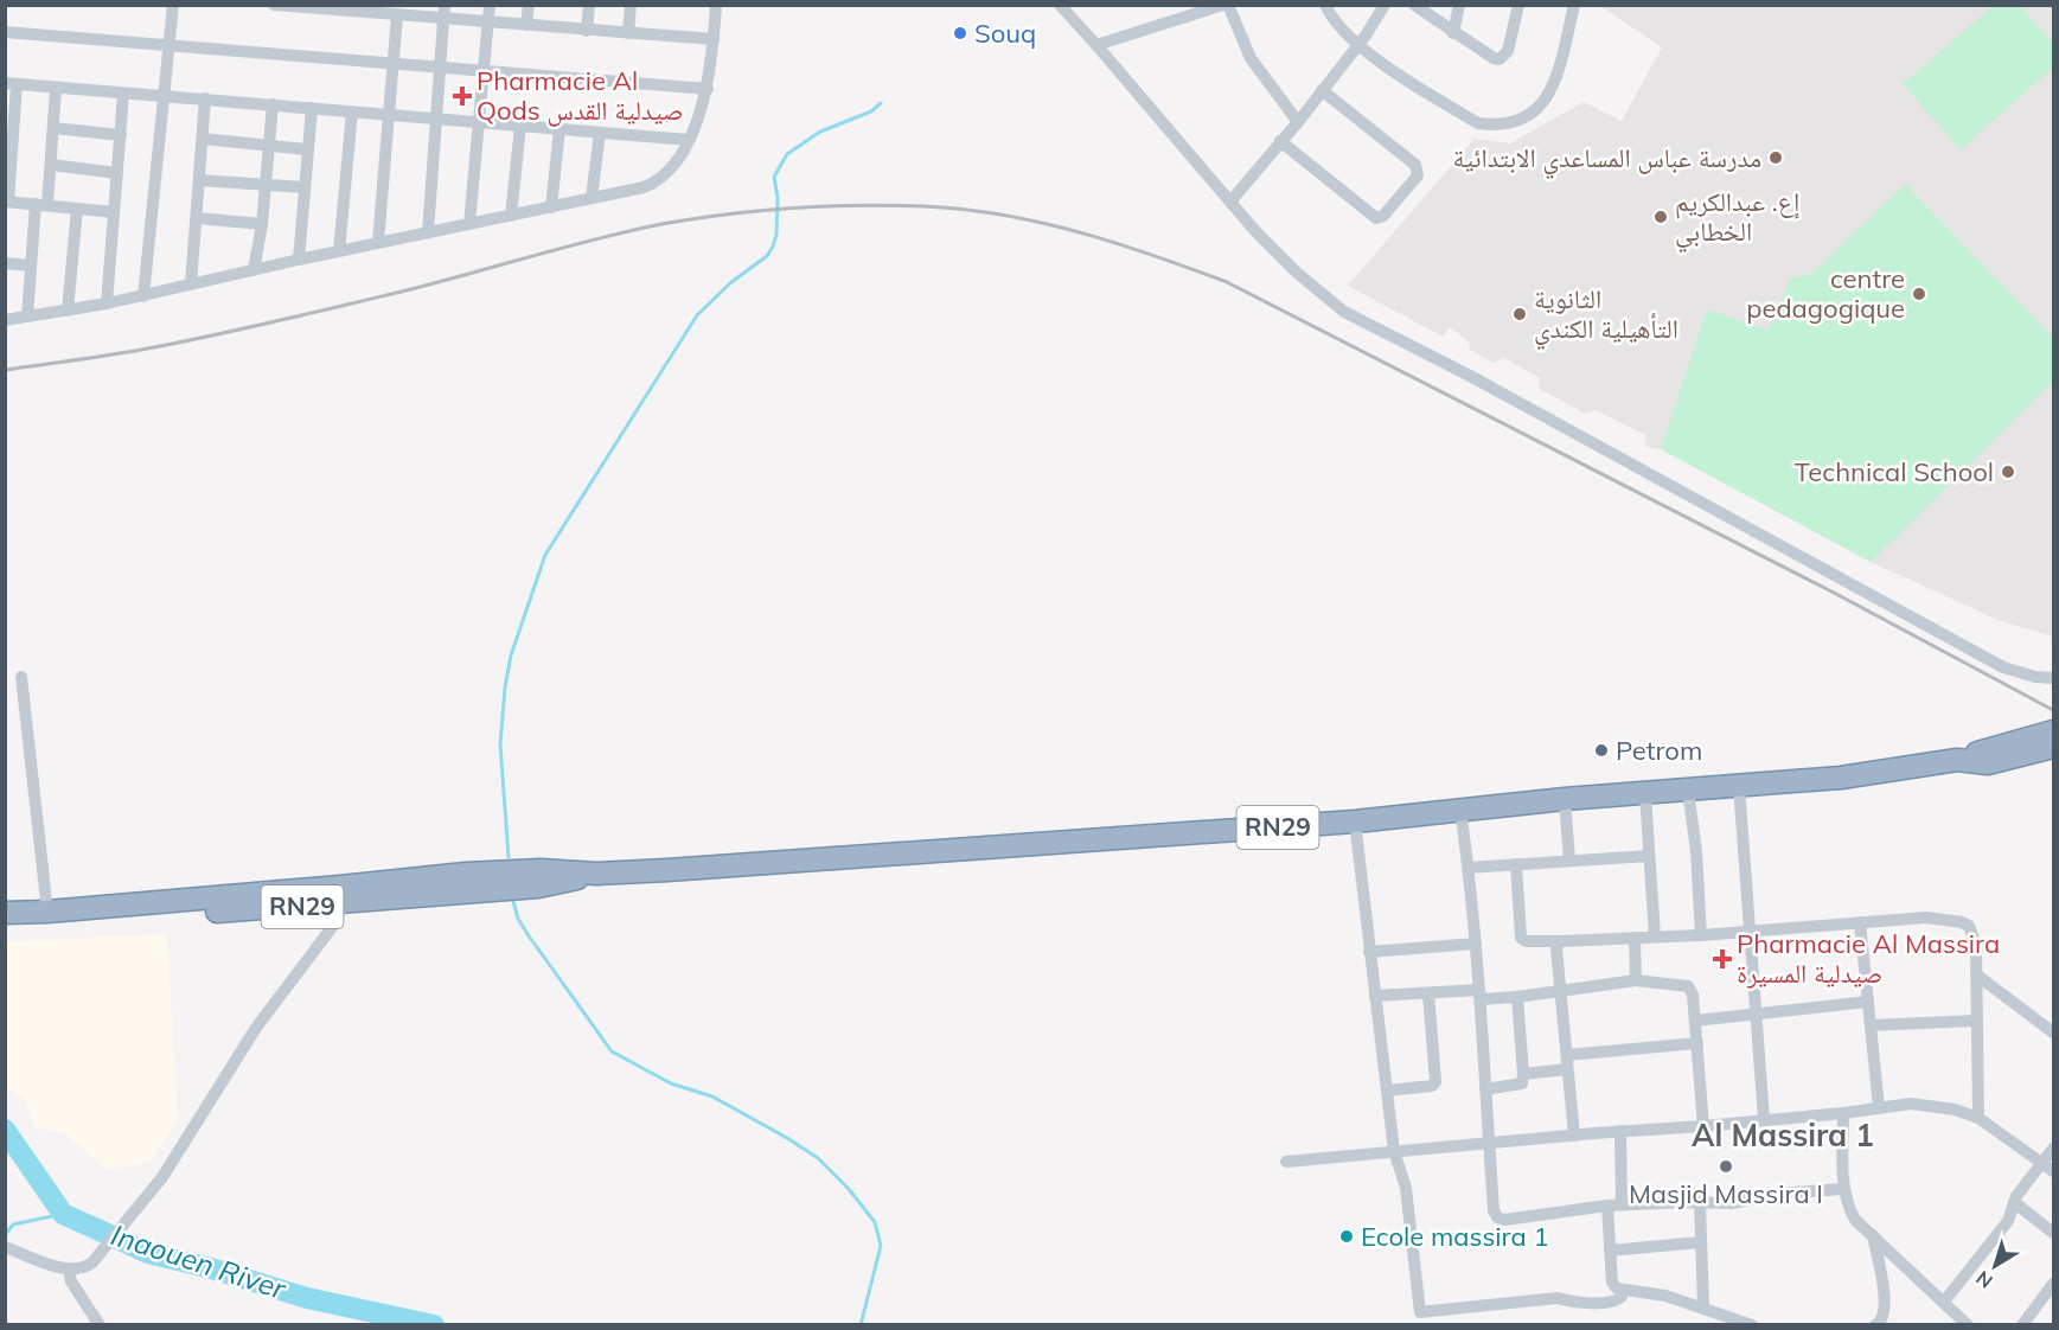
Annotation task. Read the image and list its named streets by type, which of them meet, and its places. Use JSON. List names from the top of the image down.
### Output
{
  "streets": {
    "highway": ["RN29"]
  },
  "districts": ["Al Massira 1"],
  "water": ["Inaouen River"],
  "places": {
    "other": [
      "Souq",
      "مدرسة عباس المساعدي الابتدائية",
      "إع. عبدالكريم الخطابي",
      "centre pedagogique",
      "الثانوية التأهيلية الكندي",
      "Technical School",
      "Petrom",
      "Masjid Massira I",
      "Ecole massira 1"
    ],
    "health": ["Pharmacie Al Qods صيدلية القدس", "Pharmacie Al Massira صيدلية المسيرة"]
  },
  "north": "bottom left"
}
